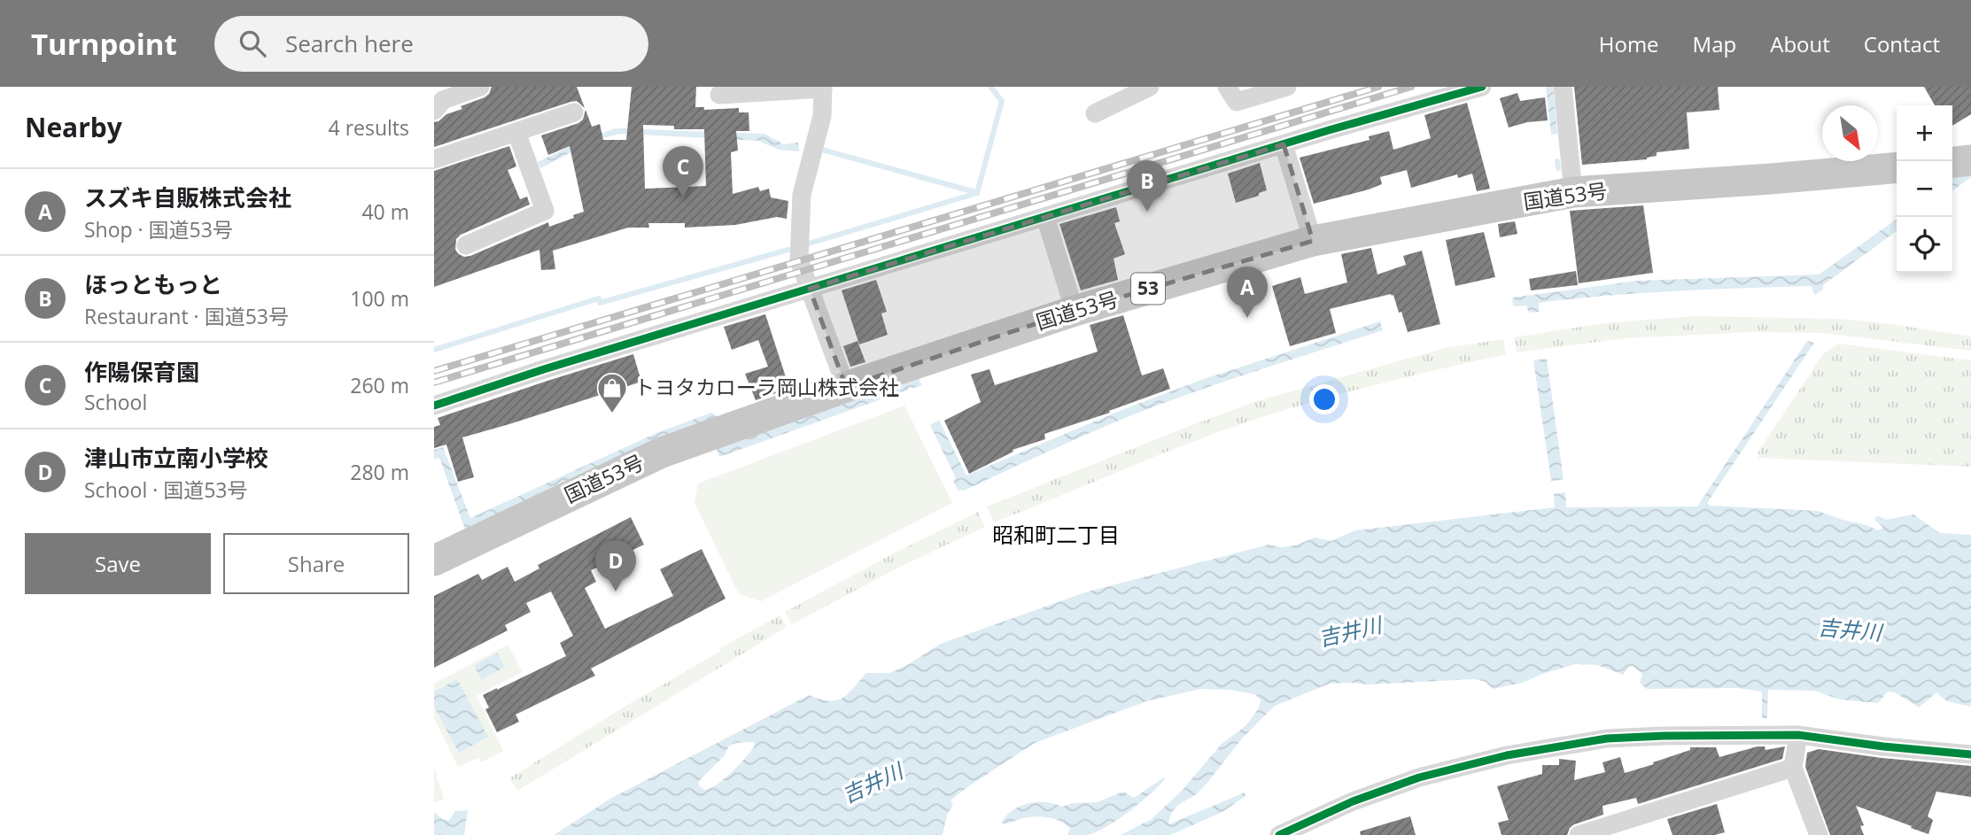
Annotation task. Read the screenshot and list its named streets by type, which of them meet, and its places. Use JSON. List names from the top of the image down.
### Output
{
  "streets": {
    "highway": ["国道53号", "53"]
  },
  "districts": ["昭和町二丁目"],
  "water": ["吉井川"],
  "places": {
    "shop": ["トヨタカローラ岡山株式会社"]
  },
  "north": "bottom right",
  "page": {
    "header": "Turnpoint",
    "search": "Search here",
    "nav": [
      "Home",
      "Map",
      "About",
      "Contact"
    ],
    "heading": ["Nearby", "4 results"],
    "map_buttons": ["+", "−"],
    "pins": [
      "C",
      "B",
      "A",
      "D"
    ],
    "list": [
      {
        "mark": "A",
        "name": "スズキ自販株式会社",
        "note": "Shop · 国道53号",
        "value": "40 m"
      },
      {
        "mark": "B",
        "name": "ほっともっと",
        "note": "Restaurant · 国道53号",
        "value": "100 m"
      },
      {
        "mark": "C",
        "name": "作陽保育園",
        "note": "School",
        "value": "260 m"
      },
      {
        "mark": "D",
        "name": "津山市立南小学校",
        "note": "School · 国道53号",
        "value": "280 m"
      }
    ],
    "buttons": ["Save", "Share"]
  }
}
